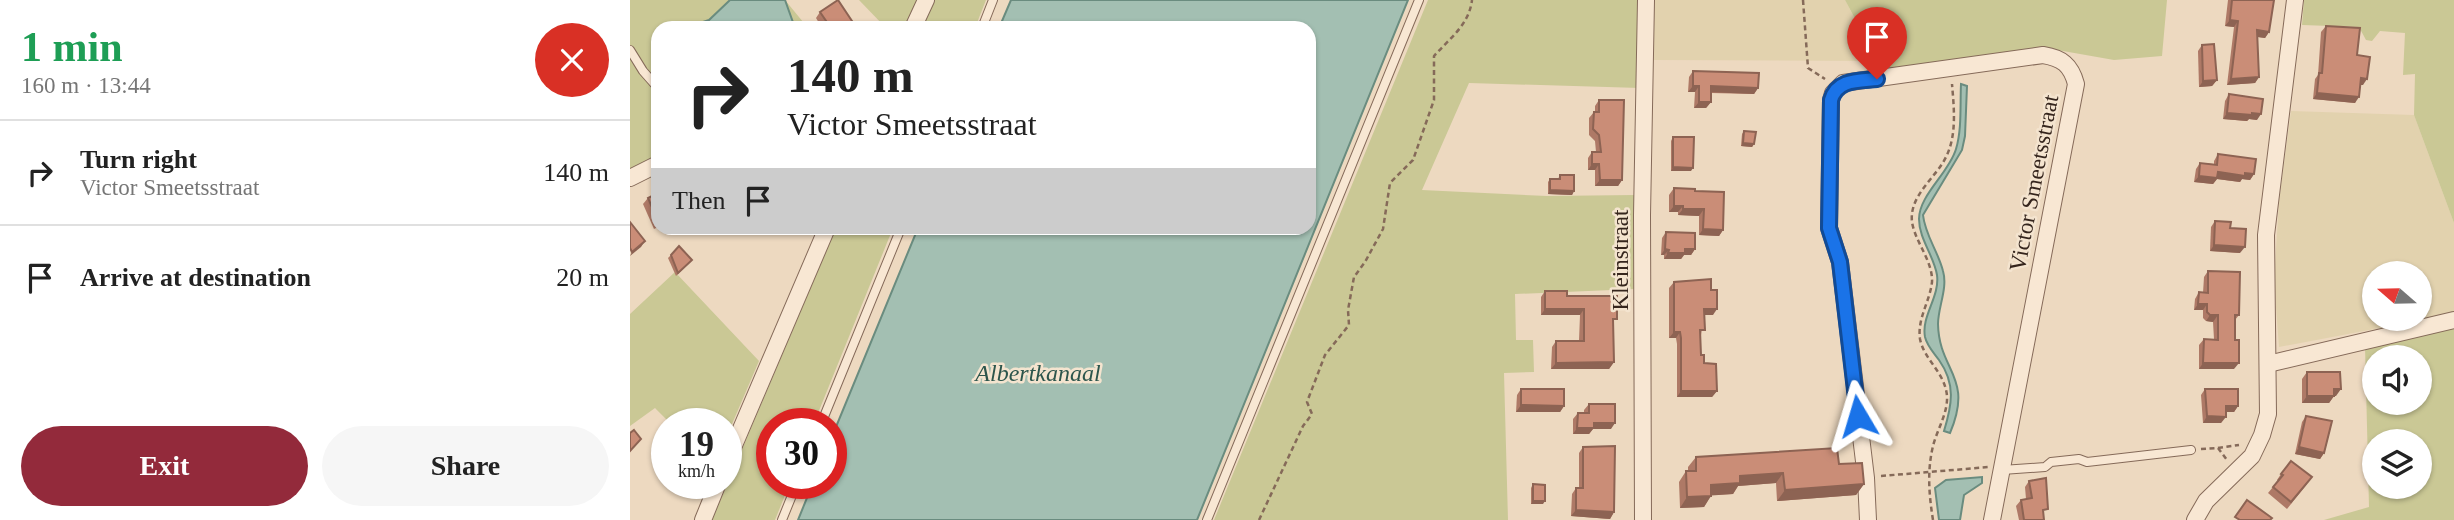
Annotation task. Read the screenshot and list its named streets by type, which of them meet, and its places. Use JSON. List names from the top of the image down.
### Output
{
  "streets": {
    "street": ["Victor Smeetsstraat", "Kleinstraat"]
  },
  "water": ["Albertkanaal"],
  "north": "left",
  "page": {
    "heading": ["1 min", "160 m · 13:44"],
    "turn": ["140 m", "Victor Smeetsstraat"],
    "list": [
      {
        "name": "Turn right",
        "note": "Victor Smeetsstraat",
        "value": "140 m"
      },
      {
        "name": "Arrive at destination",
        "value": "20 m"
      }
    ],
    "then": "Then",
    "speed": "19 km/h",
    "limit": "30",
    "buttons": ["Exit", "Share"]
  }
}
